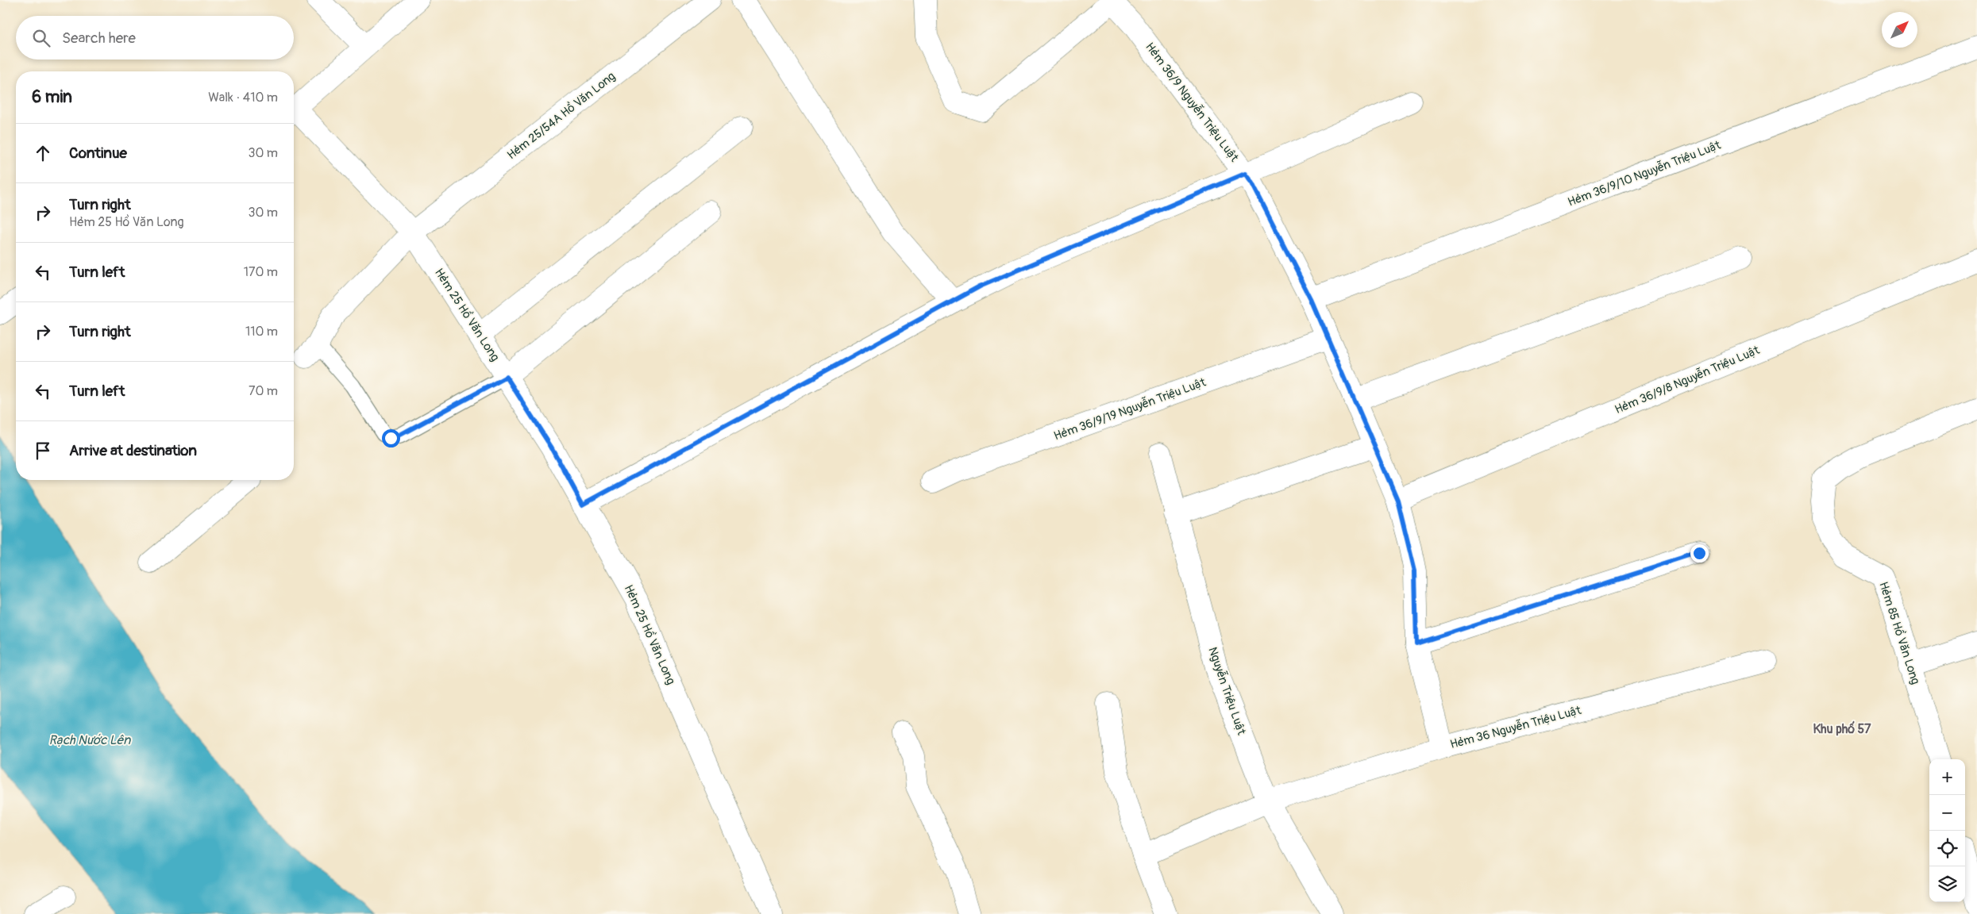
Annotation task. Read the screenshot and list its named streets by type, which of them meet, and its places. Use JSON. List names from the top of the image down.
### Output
{
  "streets": {
    "street": [
      "Hẻm 36/9 Nguyễn Triệu Luật",
      "Hẻm 25/54A Hồ Văn Long",
      "Hẻm 36/9/10 Nguyễn Triệu Luật",
      "Hẻm 25 Hồ Văn Long",
      "Hẻm 36/9/8 Nguyễn Triệu Luật",
      "Hẻm 36/9/19 Nguyễn Triệu Luật",
      "Hẻm 85 Hồ Văn Long",
      "Nguyễn Triệu Luật",
      "Hẻm 36 Nguyễn Triệu Luật"
    ]
  },
  "crossings": [
    ["Hẻm 36/9 Nguyễn Triệu Luật", "Hẻm 36/9/10 Nguyễn Triệu Luật"],
    ["Hẻm 36/9 Nguyễn Triệu Luật", "Hẻm 36/9/8 Nguyễn Triệu Luật"],
    ["Hẻm 36/9 Nguyễn Triệu Luật", "Hẻm 36/9/19 Nguyễn Triệu Luật"],
    ["Hẻm 36/9 Nguyễn Triệu Luật", "Hẻm 36 Nguyễn Triệu Luật"],
    ["Hẻm 25/54A Hồ Văn Long", "Hẻm 25 Hồ Văn Long"],
    ["Nguyễn Triệu Luật", "Hẻm 36 Nguyễn Triệu Luật"]
  ],
  "districts": ["Khu phố 57"],
  "water": ["Rạch Nước Lên"],
  "north": "top right",
  "page": {
    "search": "Search here",
    "heading": ["6 min", "Walk · 410 m"],
    "list": [
      ["Continue", "30 m"],
      ["Turn right", "Hẻm 25 Hồ Văn Long", "30 m"],
      ["Turn left", "170 m"],
      ["Turn right", "110 m"],
      ["Turn left", "70 m"],
      "Arrive at destination"
    ],
    "map_buttons": ["+", "−"]
  }
}
